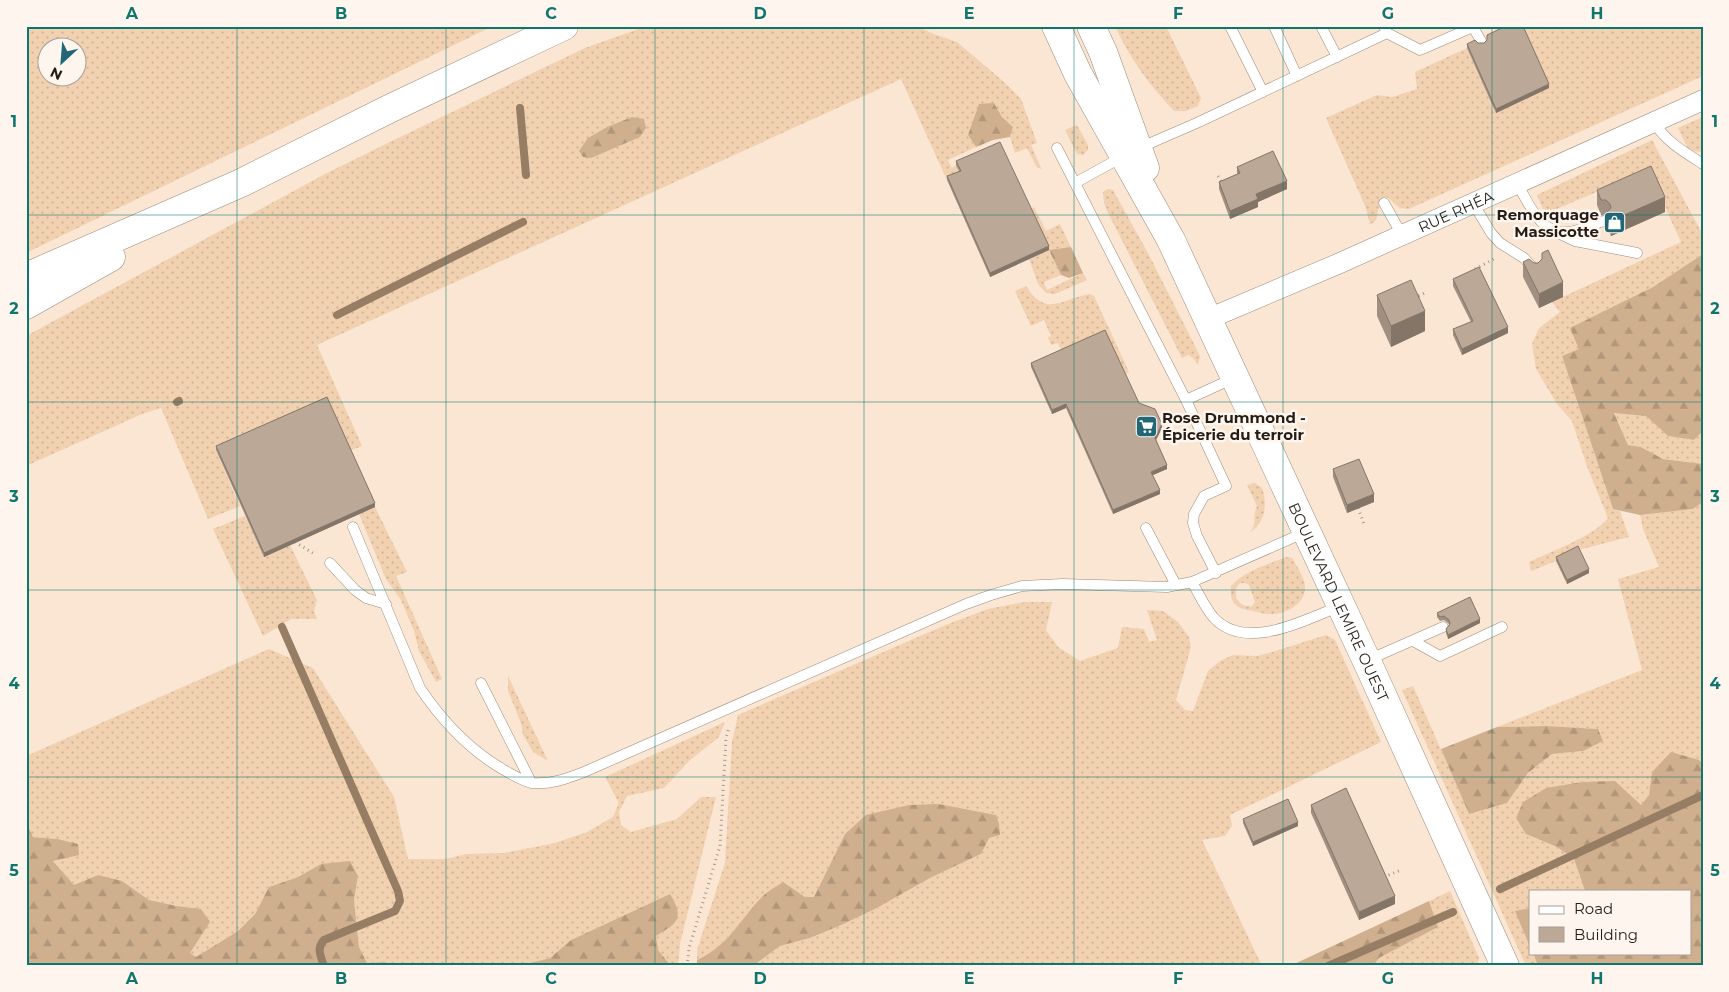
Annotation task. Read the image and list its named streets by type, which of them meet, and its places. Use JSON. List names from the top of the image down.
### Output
{
  "streets": {
    "main road": ["BOULEVARD LEMIRE OUEST"],
    "street": ["RUE RHÉA"]
  },
  "crossings": [
    ["RUE RHÉA", "BOULEVARD LEMIRE OUEST"]
  ],
  "places": {
    "shop": ["Remorquage Massicotte"],
    "supermarket": ["Rose Drummond - Épicerie du terroir"]
  },
  "legend": ["Road", "Building"],
  "north": "bottom left",
  "grid": {
    "columns": [
      "A",
      "B",
      "C",
      "D",
      "E",
      "F",
      "G",
      "H"
    ],
    "rows": [
      "1",
      "2",
      "3",
      "4",
      "5"
    ]
  }
}
